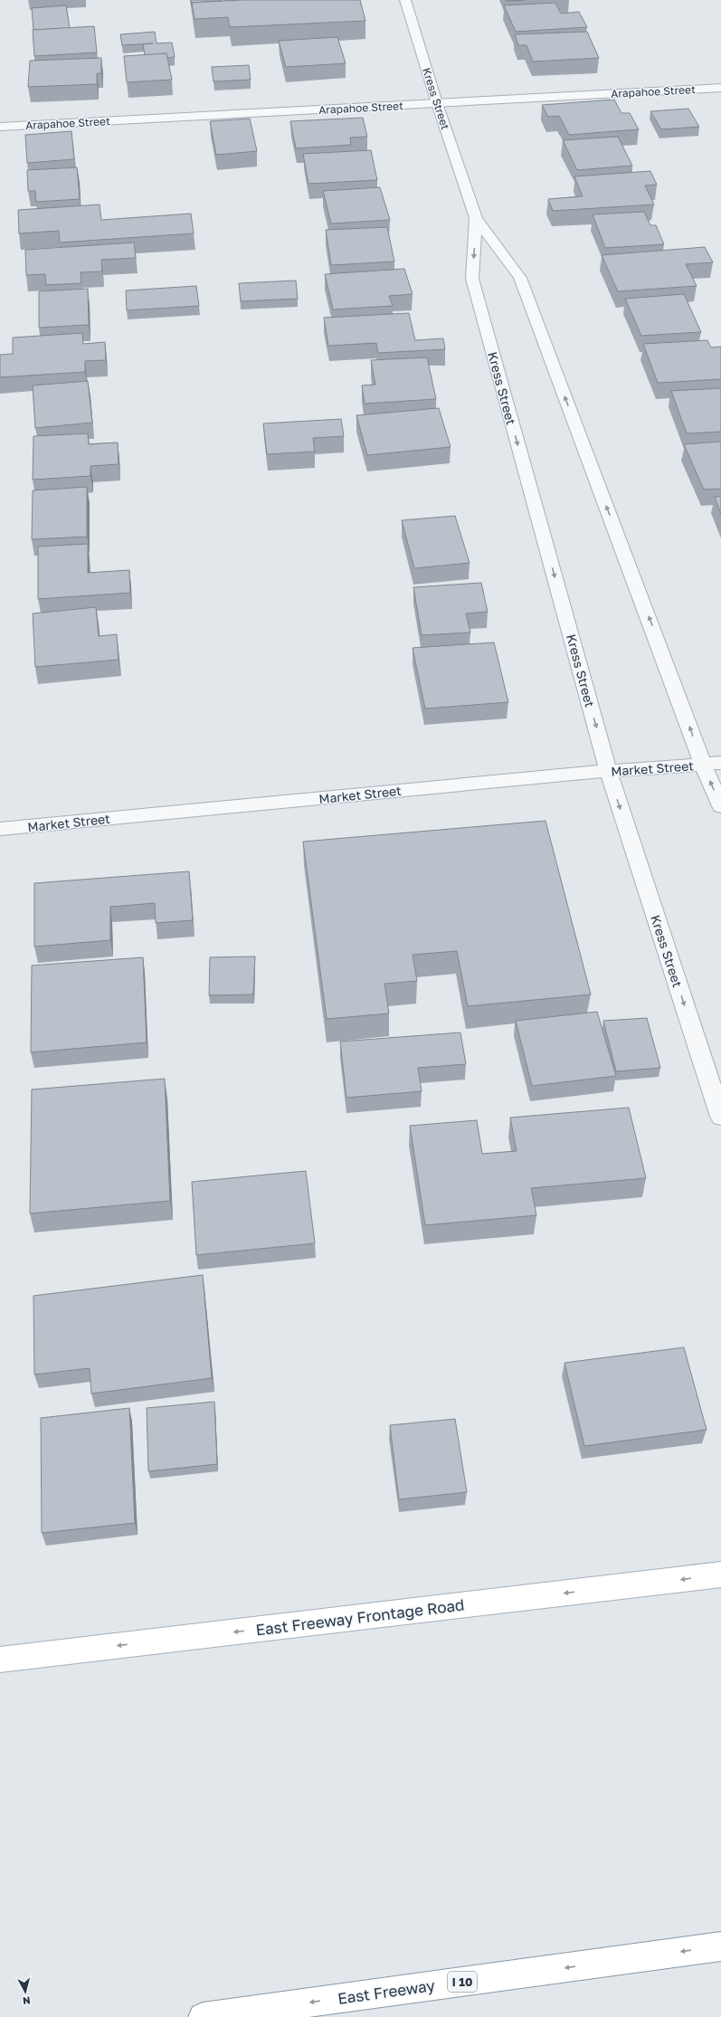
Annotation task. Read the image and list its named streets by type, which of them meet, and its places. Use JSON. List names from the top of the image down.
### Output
{
  "streets": {
    "main road": ["East Freeway Frontage Road", "I 10", "East Freeway"],
    "street": ["Arapahoe Street", "Kress Street", "Market Street"]
  },
  "crossings": [
    ["Arapahoe Street", "Kress Street"],
    ["Kress Street", "Market Street"]
  ],
  "one_way": ["East Freeway Frontage Road", "East Freeway"],
  "north": "bottom"
}
